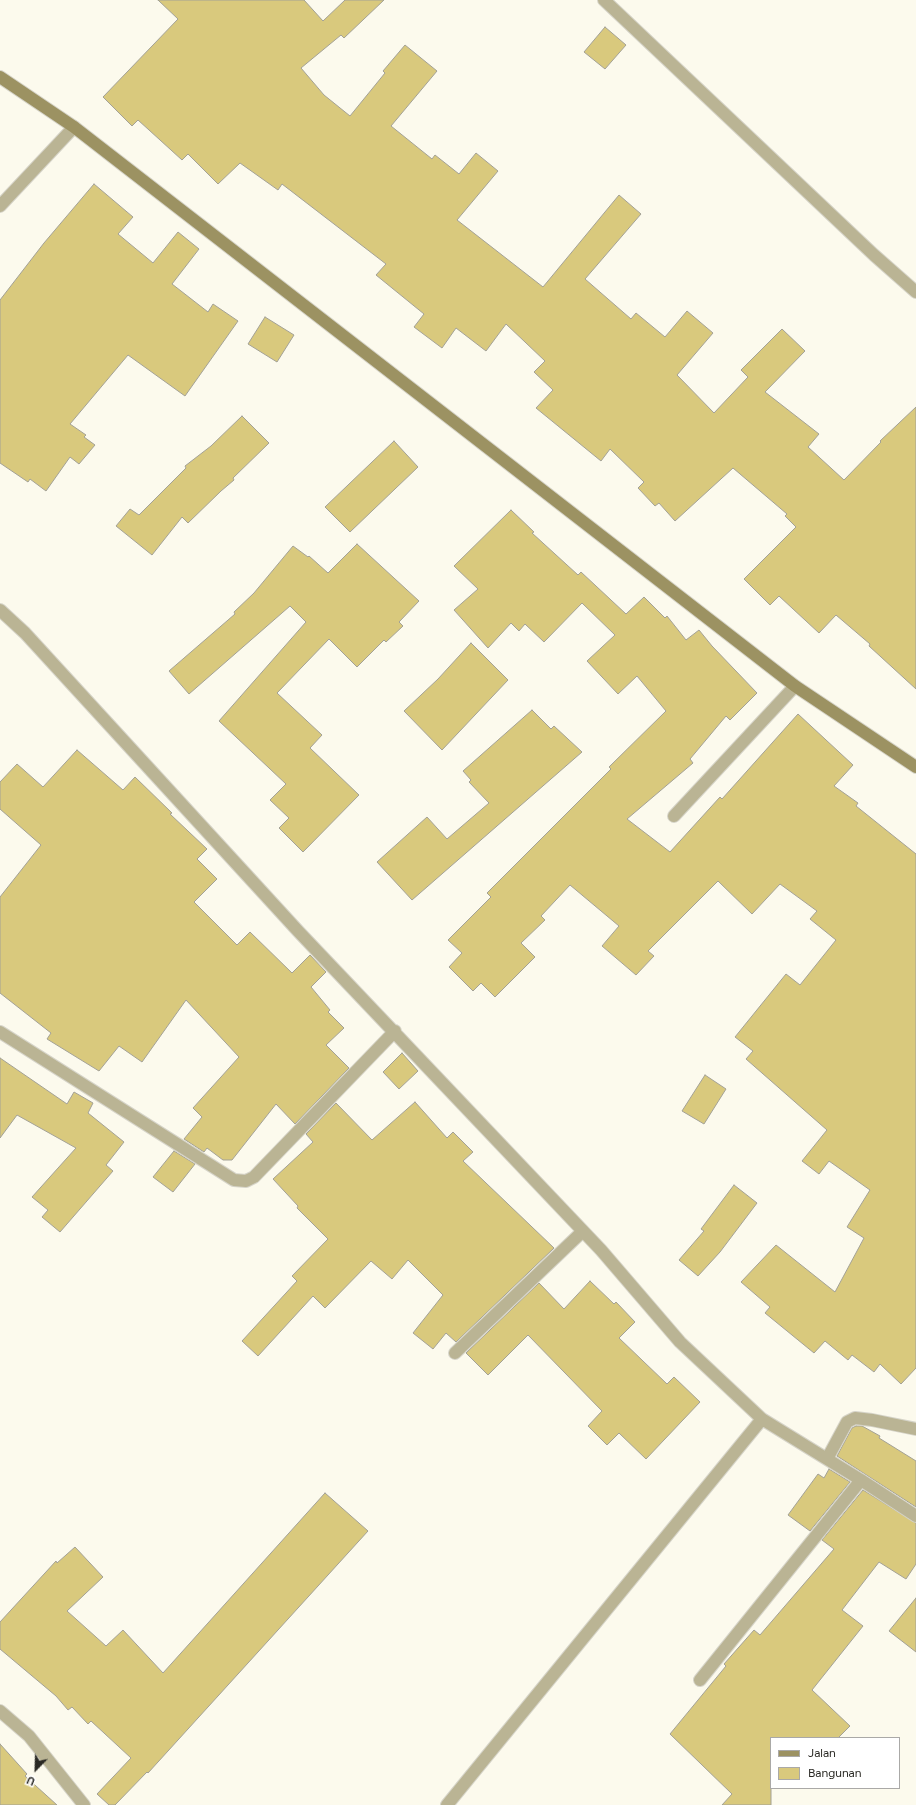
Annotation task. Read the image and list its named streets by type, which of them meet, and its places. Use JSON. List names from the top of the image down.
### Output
{
  "legend": ["Jalan", "Bangunan"],
  "north": "bottom left"
}
